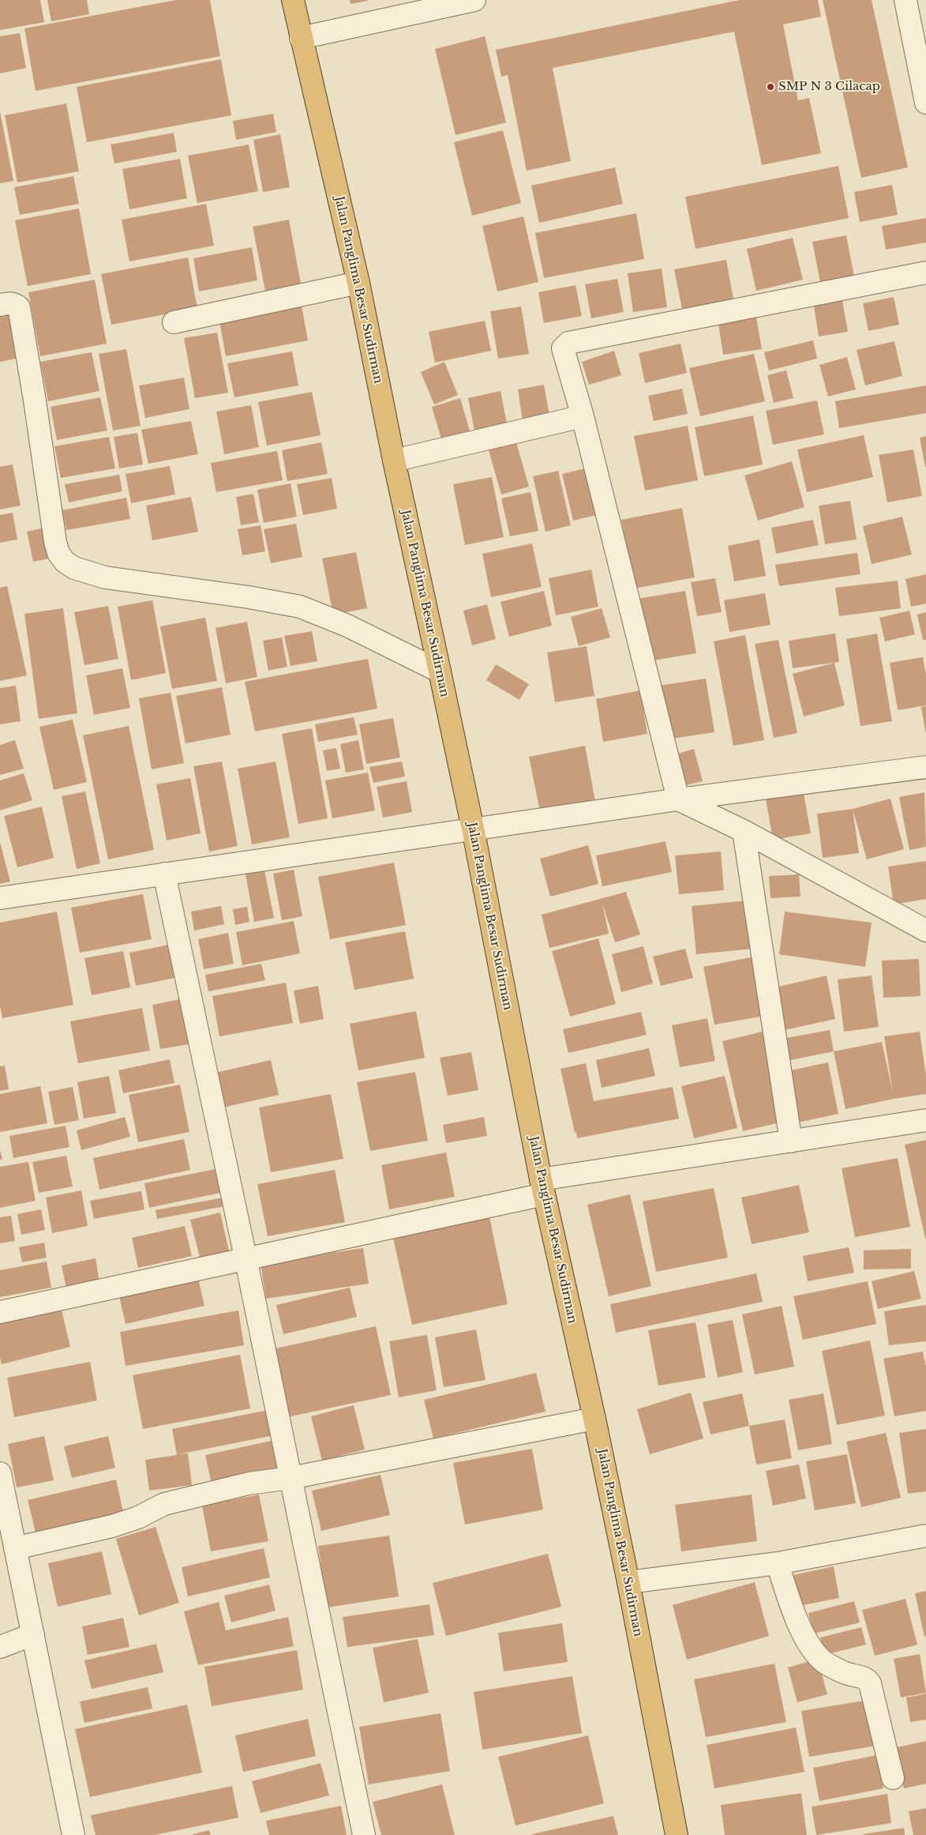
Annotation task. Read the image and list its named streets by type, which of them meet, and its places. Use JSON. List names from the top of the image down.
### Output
{
  "streets": {
    "highway": ["Jalan Panglima Besar Sudirman"]
  },
  "places": ["SMP N 3 Cilacap"]
}
